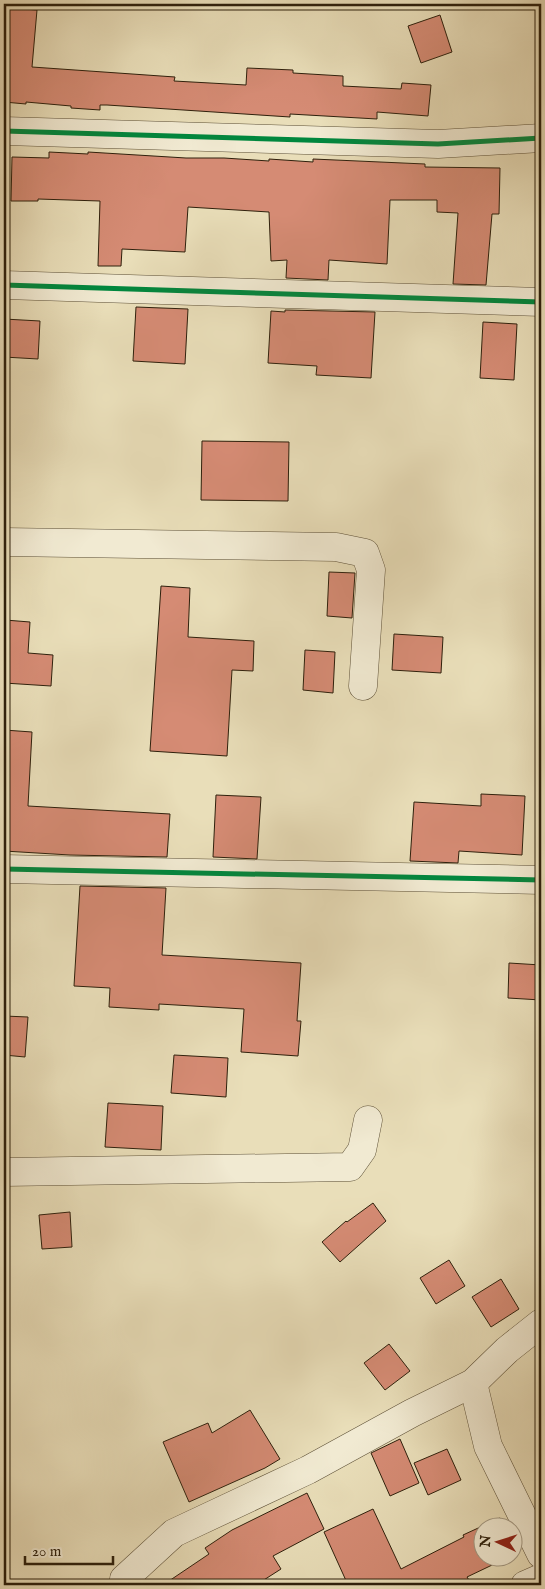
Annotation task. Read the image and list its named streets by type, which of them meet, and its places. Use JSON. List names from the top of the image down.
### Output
{
  "scale_bar": "20 m",
  "north": "left"
}
